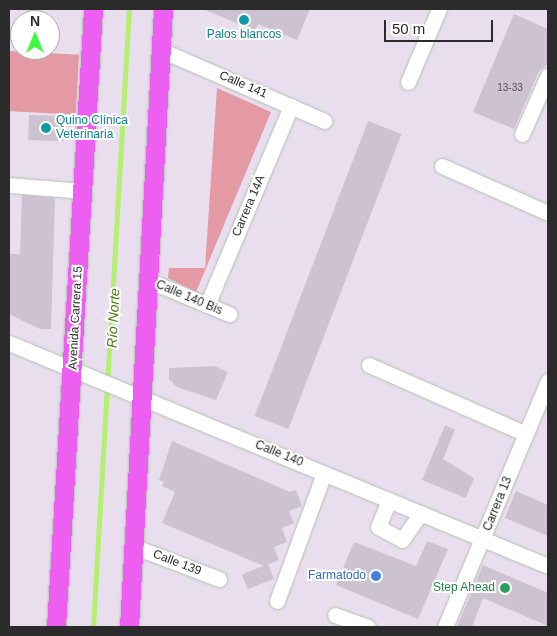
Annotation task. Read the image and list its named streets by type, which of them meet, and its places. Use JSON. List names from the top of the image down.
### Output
{
  "streets": {
    "main road": ["Avenida Carrera 15"],
    "street": [
      "Calle 141",
      "Carrera 14A",
      "Calle 140 Bis",
      "Calle 140",
      "Carrera 13",
      "Calle 139"
    ]
  },
  "crossings": [
    ["Calle 141", "Carrera 14A"],
    ["Carrera 14A", "Calle 140 Bis"],
    ["Avenida Carrera 15", "Calle 140"],
    ["Calle 140", "Carrera 13"]
  ],
  "water": ["Río Norte"],
  "places": [
    "Palos blancos",
    "Quino Clínica Veterinaria",
    "Farmatodo",
    "Step Ahead"
  ],
  "house_numbers": ["13-33"],
  "scale_bar": "50 m",
  "north": "top"
}
